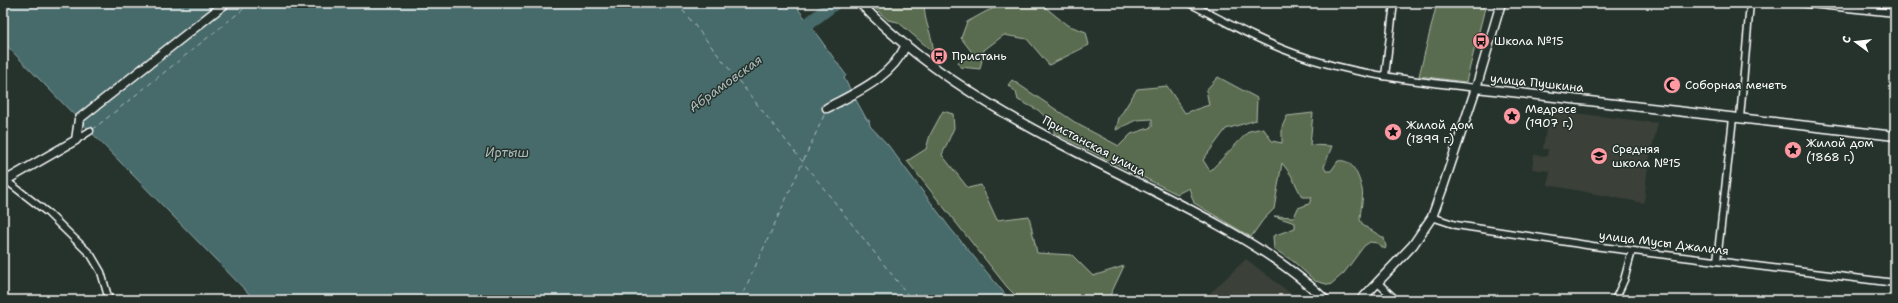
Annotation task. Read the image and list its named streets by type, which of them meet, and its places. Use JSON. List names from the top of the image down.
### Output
{
  "streets": {
    "street": ["улица Пушкина", "Пристанская улица", "улица Мусы Джалиля"]
  },
  "water": ["Абрамовская", "Иртыш"],
  "places": {
    "bus stop": ["Школа №15", "Пристань"],
    "mosque": ["Соборная мечеть"],
    "place": ["Медресе (1907 г.)", "Жилой дом (1899 г.)", "Жилой дом (1868 г.)"],
    "school or university": ["Средняя школа №15"]
  },
  "north": "left"
}
